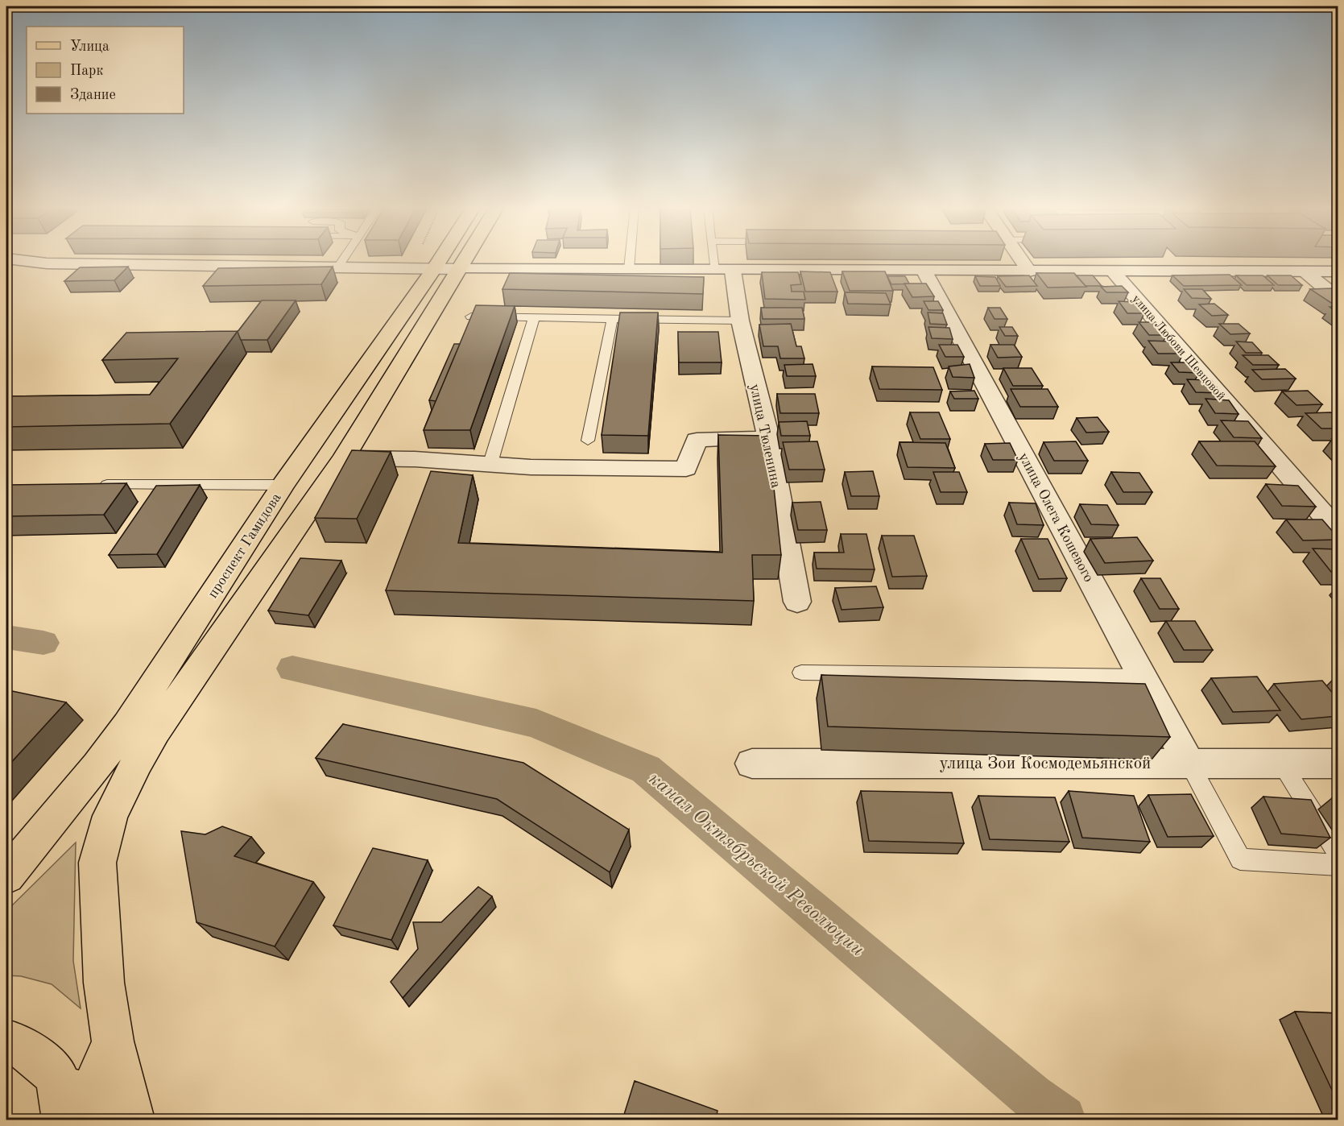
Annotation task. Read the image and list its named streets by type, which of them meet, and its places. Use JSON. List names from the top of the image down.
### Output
{
  "streets": {
    "main road": ["проспект Гамидова"],
    "street": [
      "улица Любови Шевцовой",
      "улица Тюленина",
      "улица Олега Кошевого",
      "улица Зои Космодемьянской"
    ]
  },
  "crossings": [
    ["улица Олега Кошевого", "улица Зои Космодемьянской"]
  ],
  "water": ["канал Октябрьской Революции"],
  "legend": ["Улица", "Парк", "Здание"]
}
